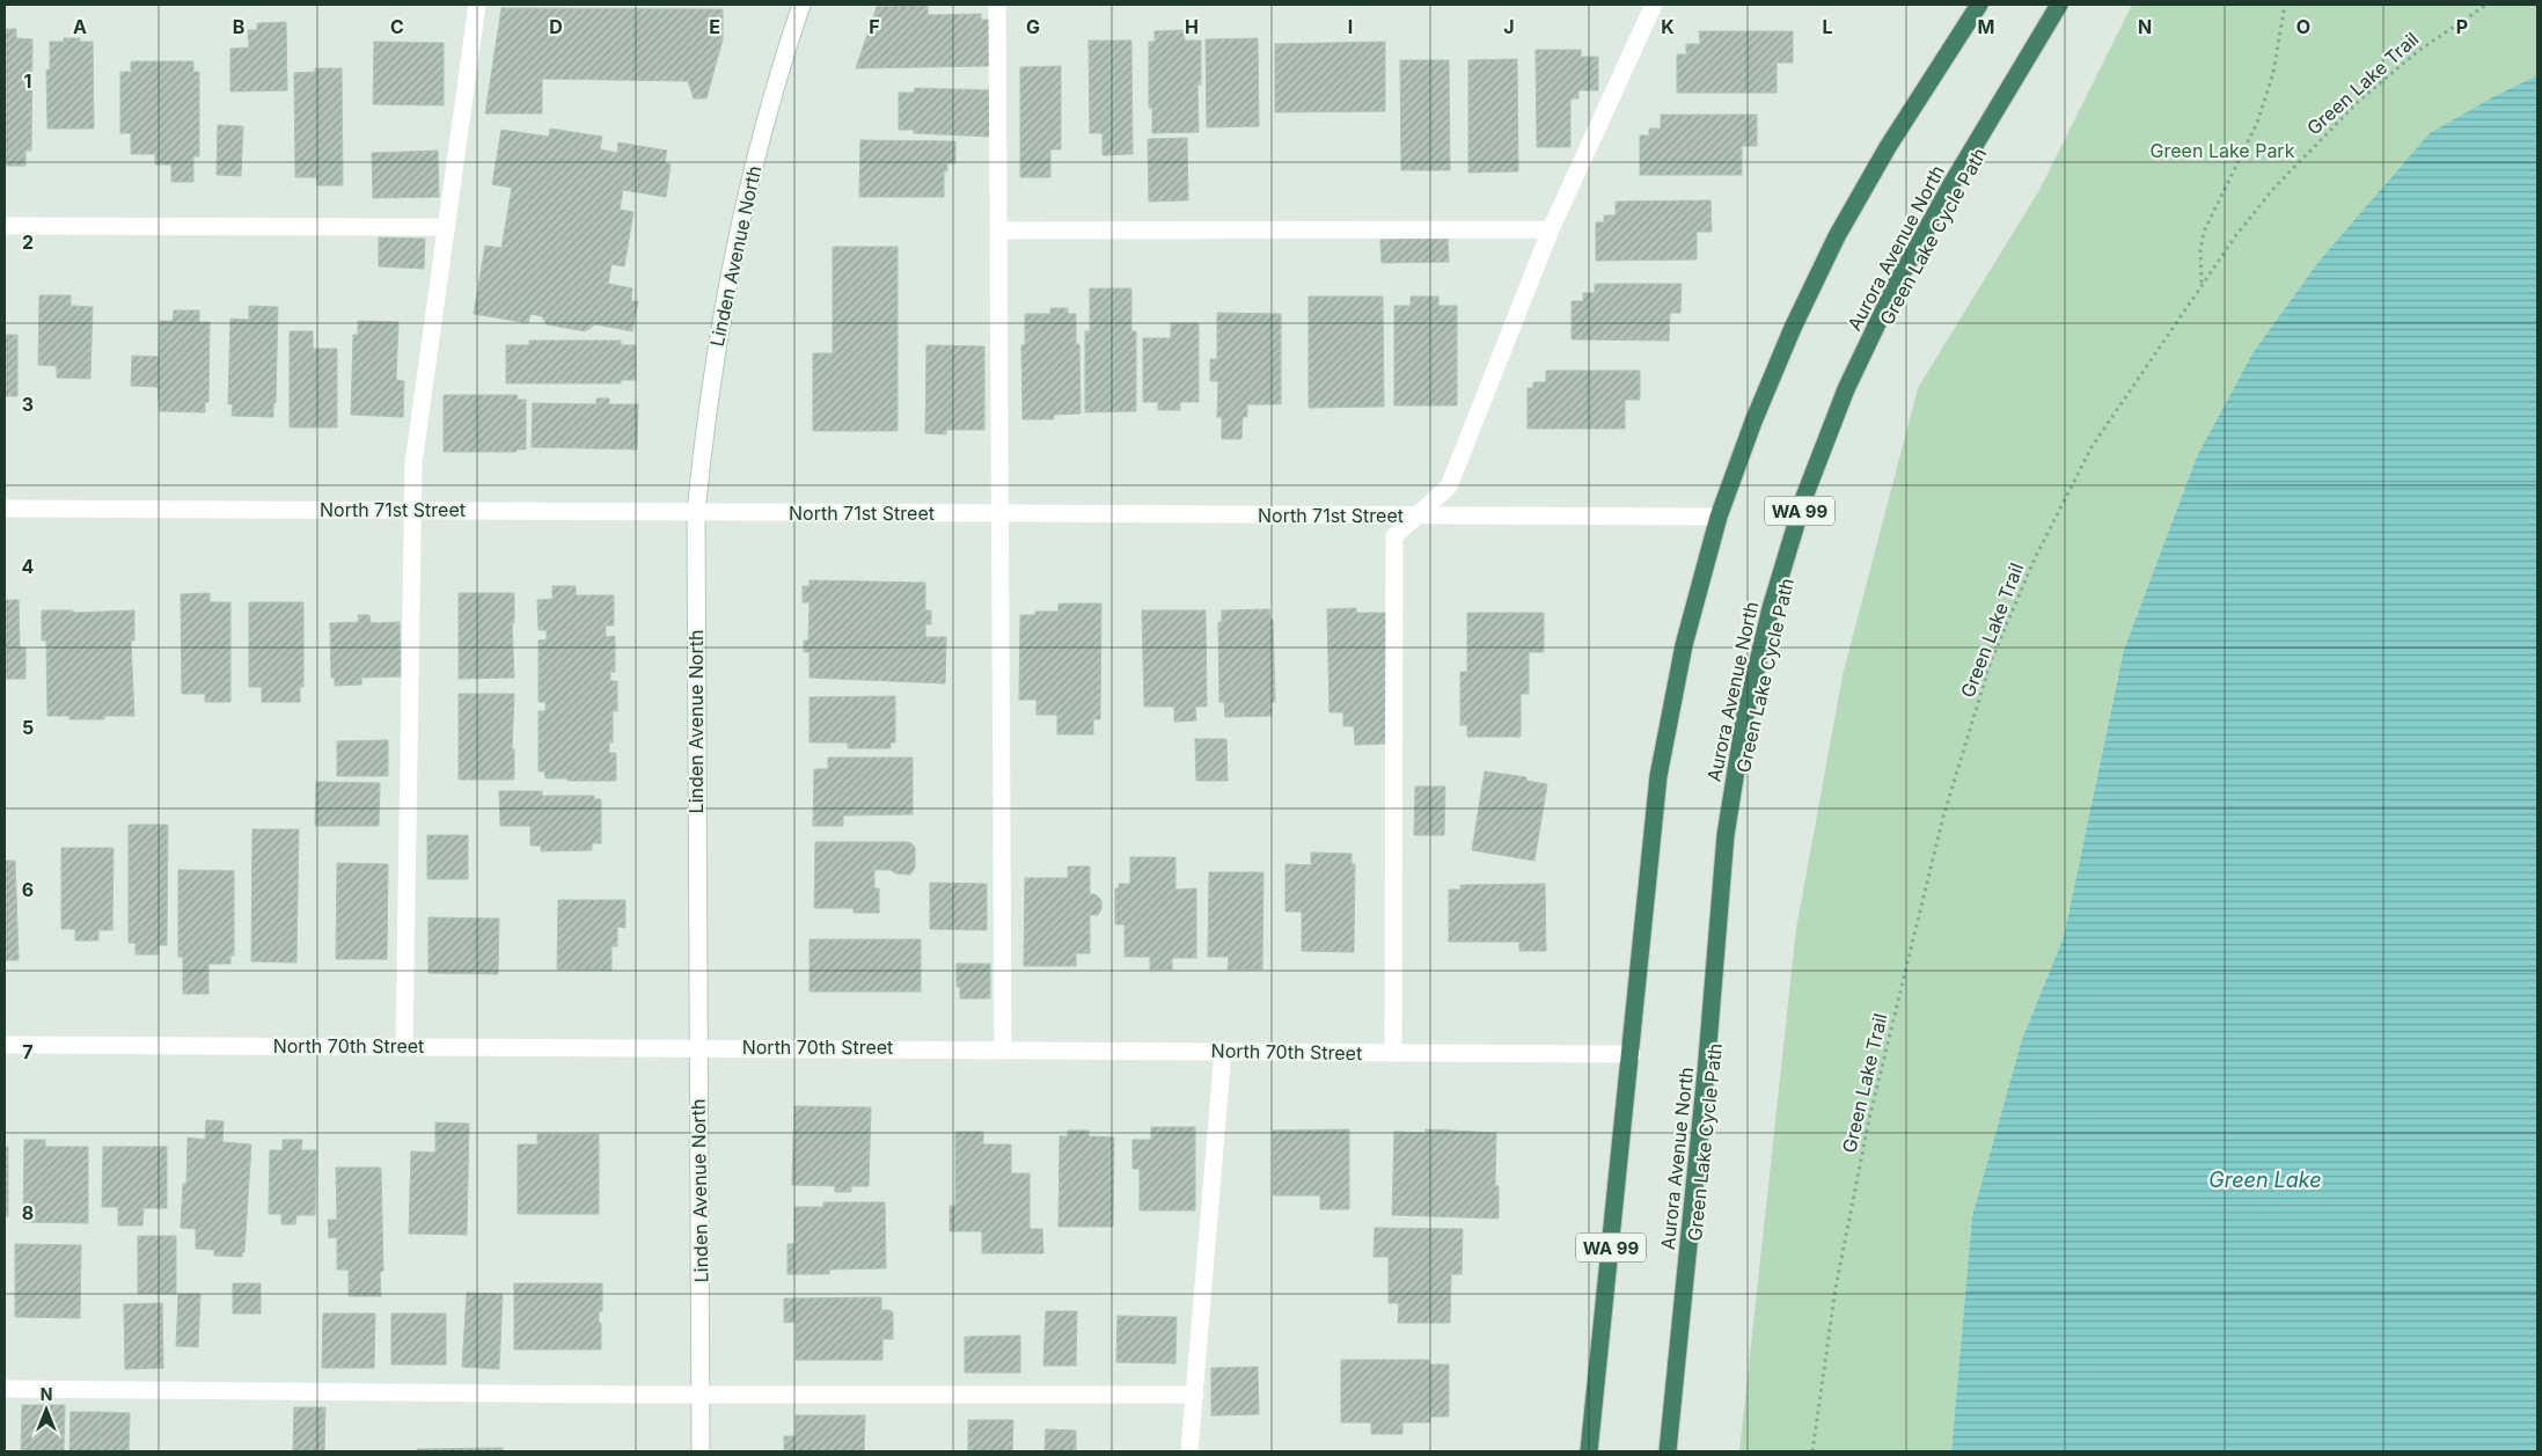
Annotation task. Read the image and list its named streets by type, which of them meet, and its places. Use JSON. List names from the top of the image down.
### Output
{
  "streets": {
    "highway": ["Aurora Avenue North", "WA 99"],
    "street": ["Linden Avenue North", "North 71st Street", "North 70th Street"],
    "path": ["Green Lake Trail"]
  },
  "crossings": [
    ["Linden Avenue North", "North 71st Street"],
    ["Linden Avenue North", "North 70th Street"],
    ["North 71st Street", "WA 99"],
    ["WA 99", "North 70th Street"]
  ],
  "water": ["Green Lake"],
  "parks": ["Green Lake Park"],
  "north": "top",
  "grid": {
    "columns": [
      "A",
      "B",
      "C",
      "D",
      "E",
      "F",
      "G",
      "H",
      "I",
      "J",
      "K",
      "L",
      "M",
      "N",
      "O",
      "P"
    ],
    "rows": [
      "1",
      "2",
      "3",
      "4",
      "5",
      "6",
      "7",
      "8"
    ]
  }
}
